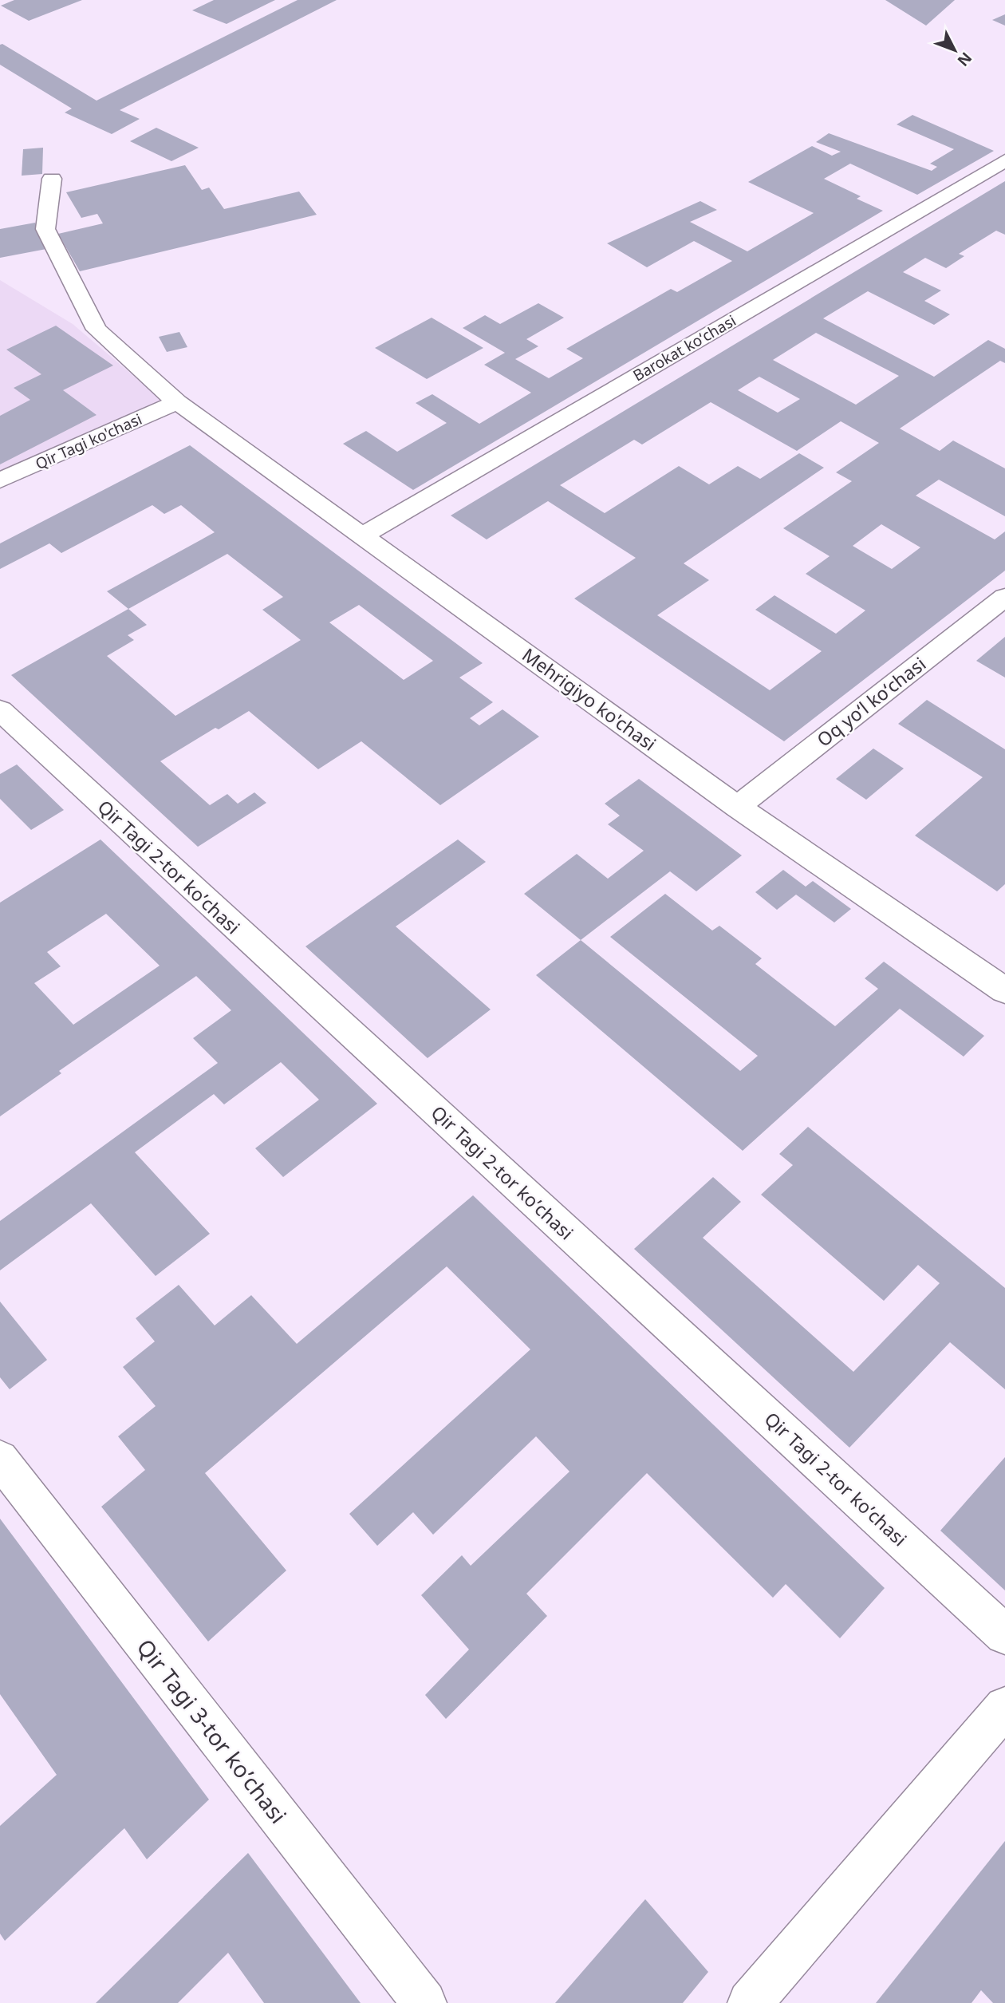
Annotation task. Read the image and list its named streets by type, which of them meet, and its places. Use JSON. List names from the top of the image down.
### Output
{
  "streets": {
    "street": [
      "Barokat koʻchasi",
      "Qir Tagi ko'chasi",
      "Mehrigiyo ko'chasi",
      "Oq yoʻl koʻchasi",
      "Qir Tagi 2-tor koʼchasi",
      "Qir Tagi 3-tor koʼchasi"
    ]
  },
  "crossings": [
    ["Barokat koʻchasi", "Mehrigiyo ko'chasi"],
    ["Qir Tagi ko'chasi", "Mehrigiyo ko'chasi"],
    ["Mehrigiyo ko'chasi", "Oq yoʻl koʻchasi"]
  ],
  "north": "bottom right"
}
